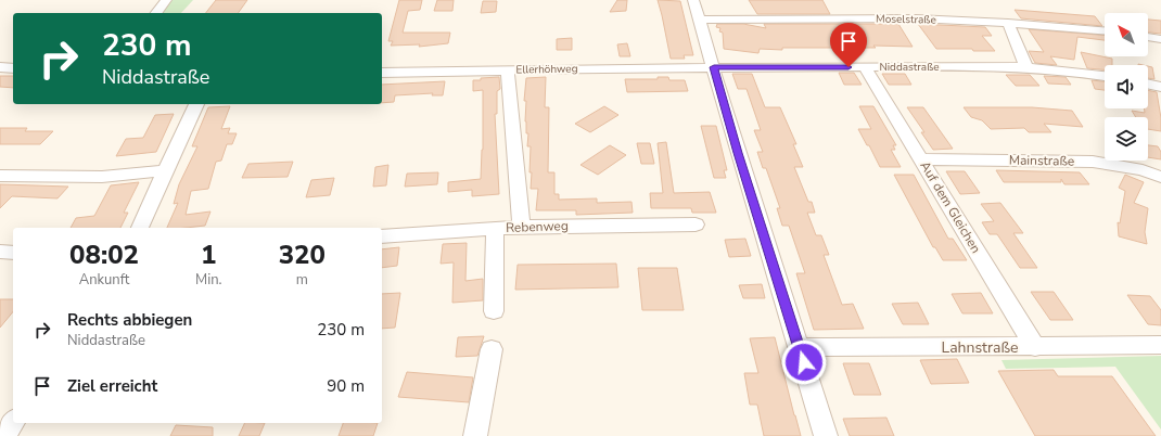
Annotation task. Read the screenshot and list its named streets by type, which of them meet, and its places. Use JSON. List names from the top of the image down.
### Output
{
  "streets": {
    "street": [
      "Moselstraße",
      "Niddastraße",
      "Ellerhöhweg",
      "Mainstraße",
      "Auf dem Gleichen",
      "Rebenweg",
      "Lahnstraße"
    ]
  },
  "crossings": [
    ["Niddastraße", "Ellerhöhweg"],
    ["Niddastraße", "Auf dem Gleichen"],
    ["Mainstraße", "Auf dem Gleichen"],
    ["Auf dem Gleichen", "Lahnstraße"]
  ],
  "north": "top left",
  "page": {
    "turn": ["230 m", "Niddastraße"],
    "eta": [
      "08:02",
      "Ankunft",
      "1",
      "Min.",
      "320",
      "m"
    ],
    "list": [
      {
        "name": "Rechts abbiegen",
        "note": "Niddastraße",
        "value": "230 m"
      },
      {
        "name": "Ziel erreicht",
        "value": "90 m"
      }
    ]
  }
}
